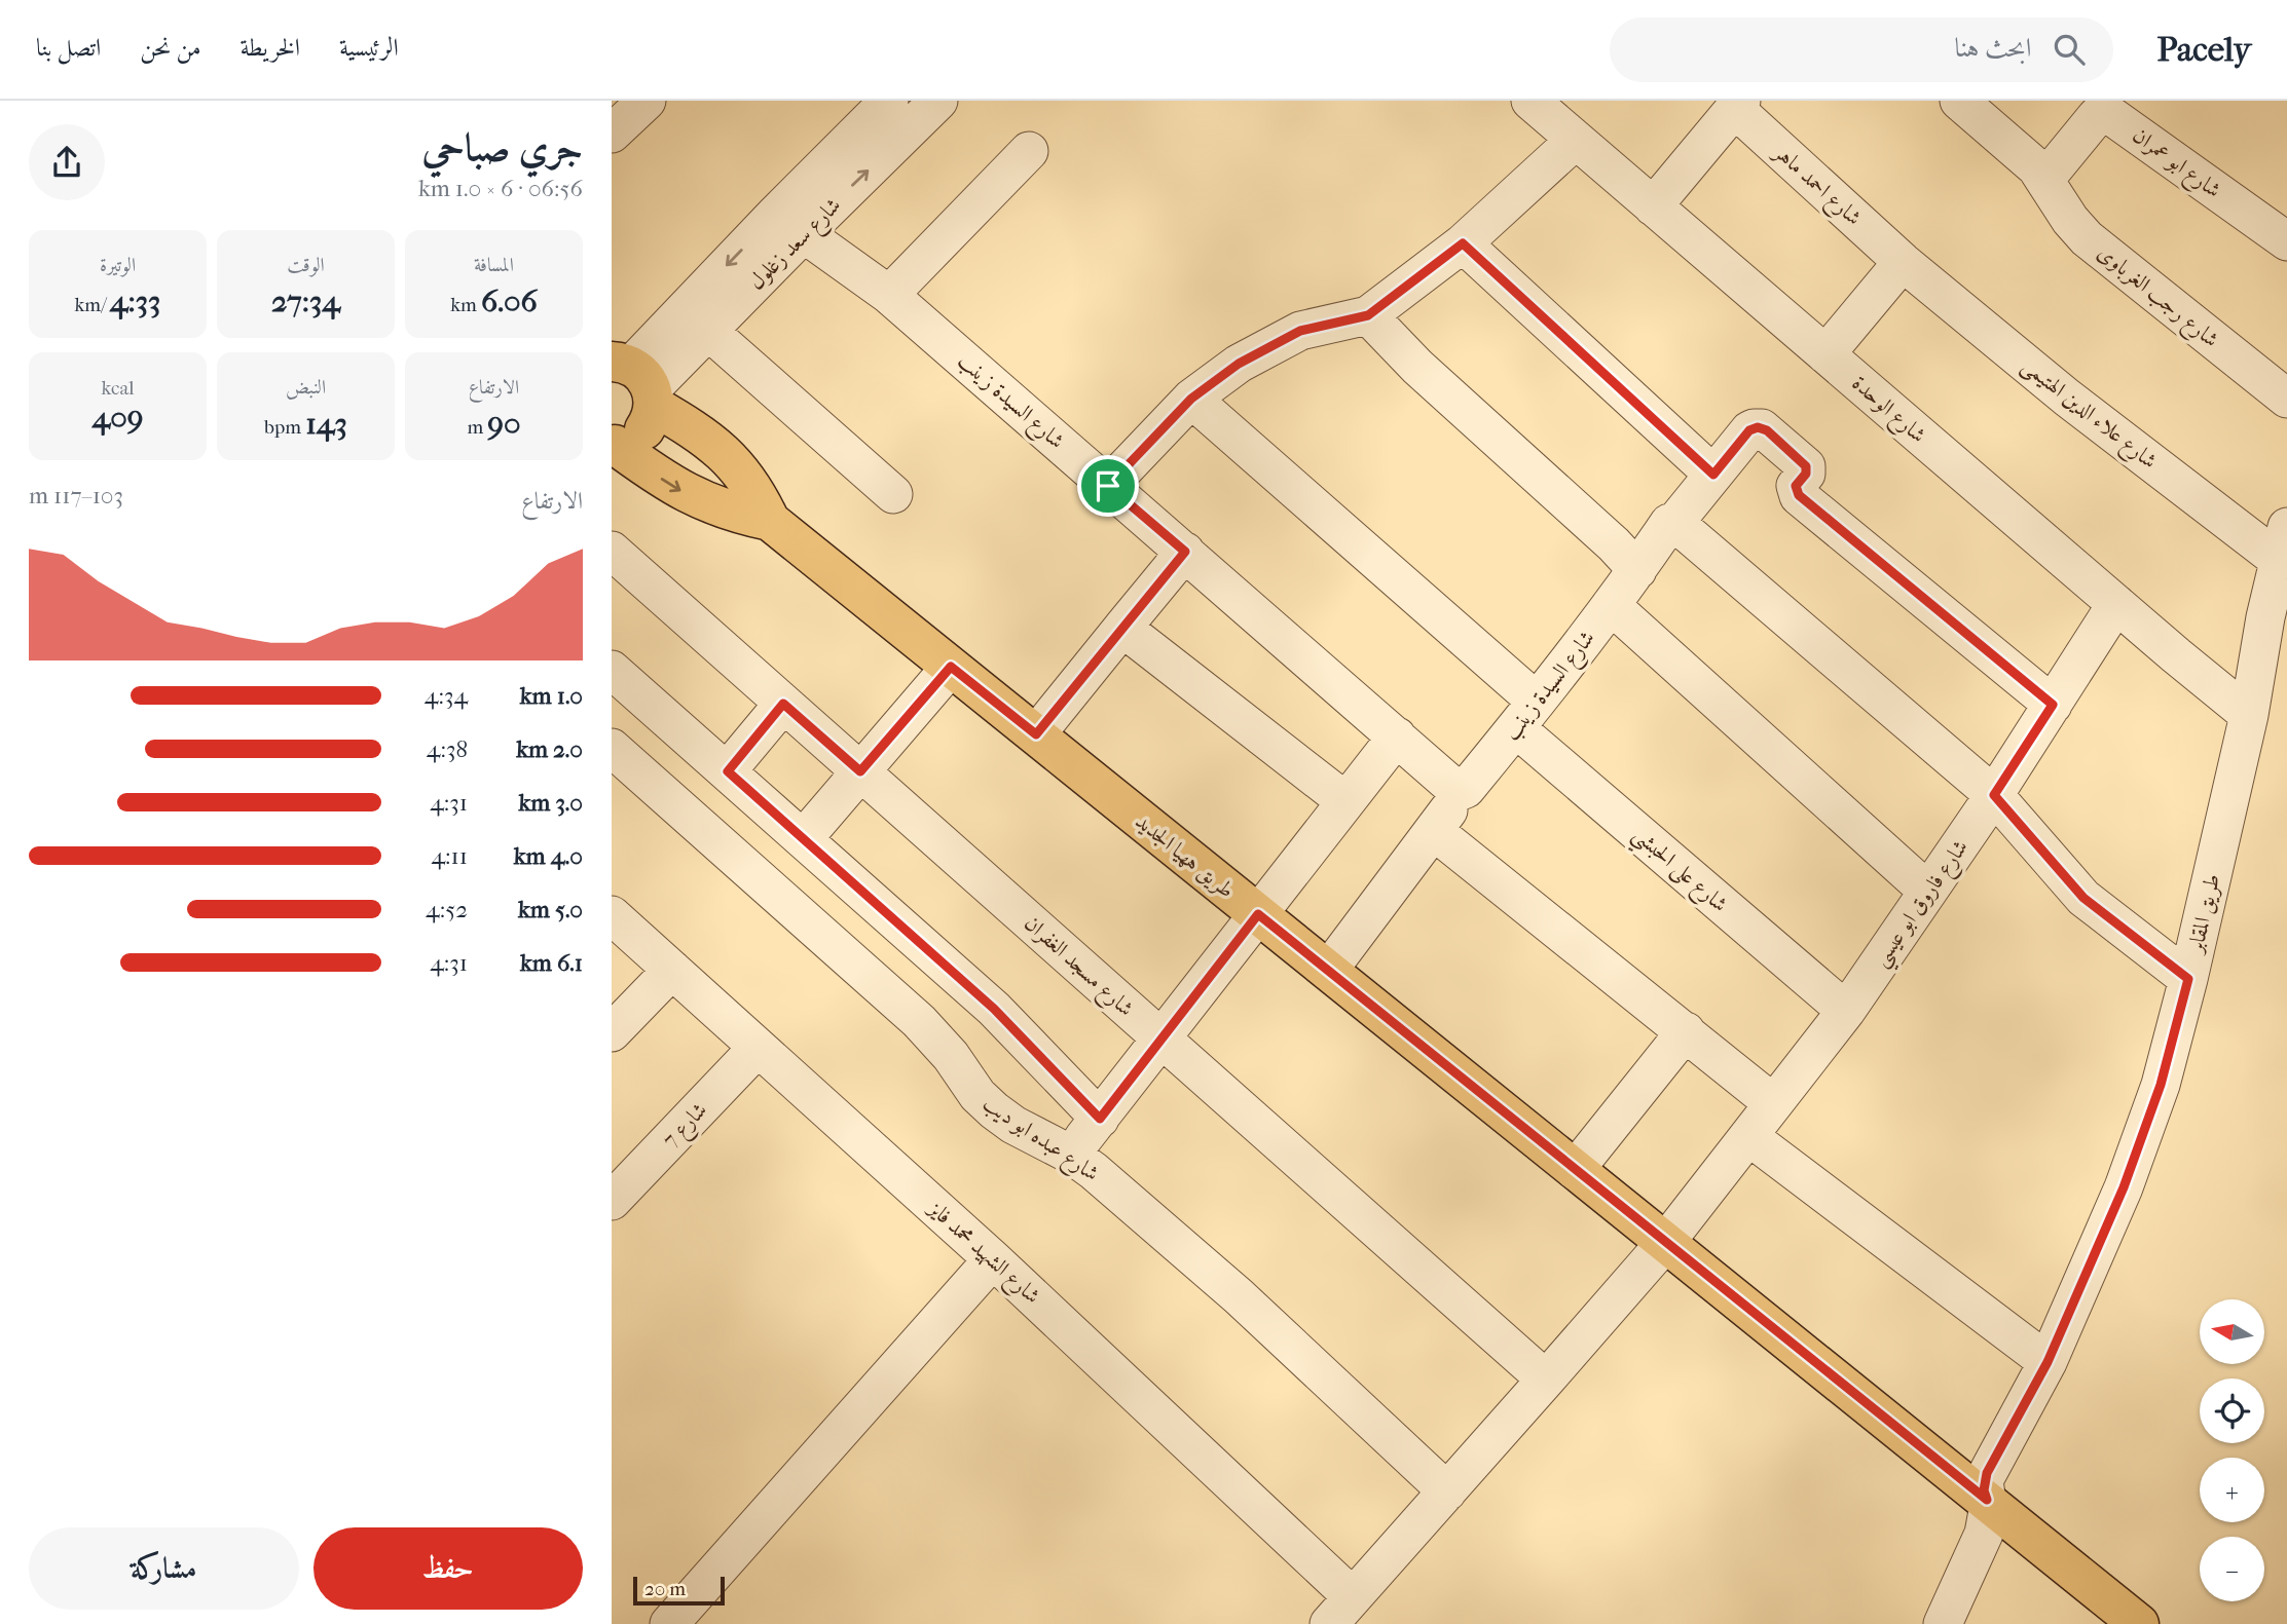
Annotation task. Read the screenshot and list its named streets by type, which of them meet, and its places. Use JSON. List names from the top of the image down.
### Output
{
  "streets": {
    "main road": ["طريق ههيا الجديد"],
    "street": [
      "شارع ابو عمران",
      "شارع احمد ماهر",
      "شارع سعد زغلول",
      "شارع رجب الغرباوى",
      "شارع السيدة زينب",
      "شارع الوحدة",
      "شارع علاء الدين الهتيمى",
      "شارع على الحبشي",
      "شارع فاروق ابو عيسي",
      "طريق المقابر",
      "شارع مسجد الغفران",
      "شارع 7",
      "شارع عبده ابو ديب",
      "شارع الشهيد محمد فايز"
    ]
  },
  "crossings": [
    ["شارع ابو عمران", "شارع رجب الغرباوى"],
    ["شارع احمد ماهر", "شارع علاء الدين الهتيمى"],
    ["شارع سعد زغلول", "شارع السيدة زينب"],
    ["شارع سعد زغلول", "طريق ههيا الجديد"],
    ["شارع السيدة زينب", "شارع على الحبشي"],
    ["شارع السيدة زينب", "شارع فاروق ابو عيسي"],
    ["شارع الوحدة", "شارع فاروق ابو عيسي"],
    ["شارع الوحدة", "طريق المقابر"],
    ["شارع علاء الدين الهتيمى", "طريق المقابر"],
    ["طريق ههيا الجديد", "شارع فاروق ابو عيسي"],
    ["طريق ههيا الجديد", "طريق المقابر"],
    ["شارع على الحبشي", "شارع فاروق ابو عيسي"],
    ["شارع فاروق ابو عيسي", "شارع مسجد الغفران"],
    ["شارع فاروق ابو عيسي", "شارع عبده ابو ديب"],
    ["شارع فاروق ابو عيسي", "شارع الشهيد محمد فايز"],
    ["شارع 7", "شارع الشهيد محمد فايز"]
  ],
  "scale_bar": "20 m",
  "north": "left",
  "page": {
    "header": "Pacely",
    "search": "ابحث هنا",
    "nav": [
      "الرئيسية",
      "الخريطة",
      "من نحن",
      "اتصل بنا"
    ],
    "heading": ["جري صباحي", "06:56 · 6 × 1.0 km"],
    "stats": [
      ["المسافة", "6.06 km"],
      ["الوقت", "27:34"],
      ["الوتيرة", "4:33 /km"],
      ["الارتفاع", "90 m"],
      ["النبض", "143 bpm"],
      ["kcal", "409"]
    ],
    "chart": ["الارتفاع", "103–117 m"],
    "list": [
      {
        "name": "1.0 km",
        "note": "4:34"
      },
      {
        "name": "2.0 km",
        "note": "4:38"
      },
      {
        "name": "3.0 km",
        "note": "4:31"
      },
      {
        "name": "4.0 km",
        "note": "4:11"
      },
      {
        "name": "5.0 km",
        "note": "4:52"
      },
      {
        "name": "6.1 km",
        "note": "4:31"
      }
    ],
    "map_buttons": ["+", "−"],
    "buttons": ["حفظ", "مشاركة"],
    "scale": "20 m"
  }
}
